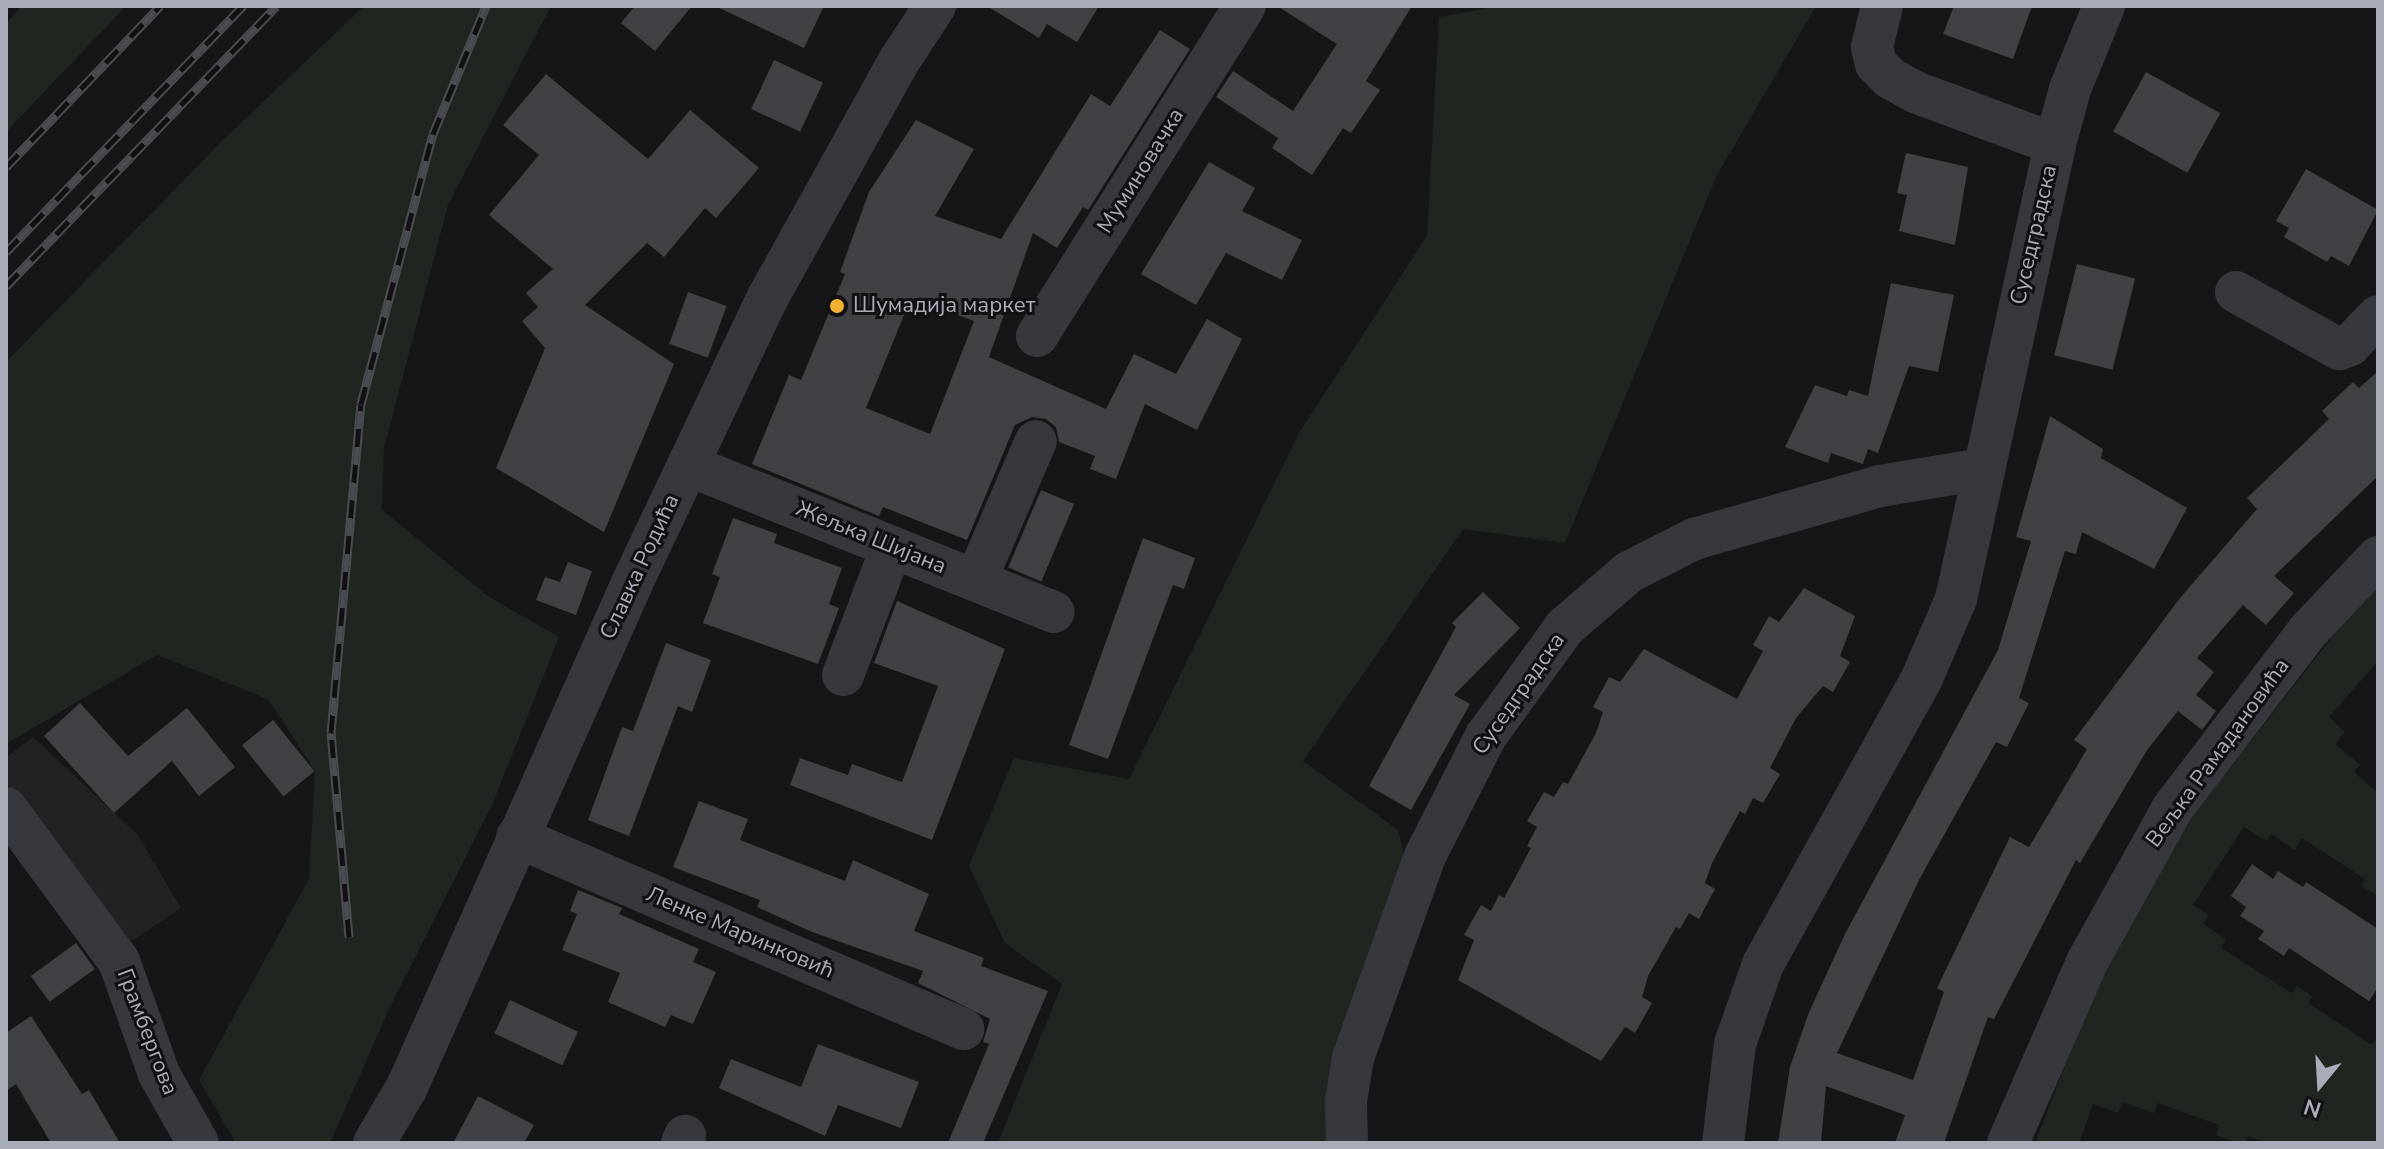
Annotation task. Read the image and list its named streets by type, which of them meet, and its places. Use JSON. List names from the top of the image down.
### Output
{
  "streets": {
    "street": [
      "Муминовачка",
      "Суседградска",
      "Жељка Шијана",
      "Славка Родића",
      "Вељка Рамадановића",
      "Ленке Маринковић",
      "Грамбергова"
    ]
  },
  "crossings": [
    ["Жељка Шијана", "Славка Родића"],
    ["Славка Родића", "Ленке Маринковић"]
  ],
  "places": ["Шумадија маркет"],
  "north": "bottom"
}
